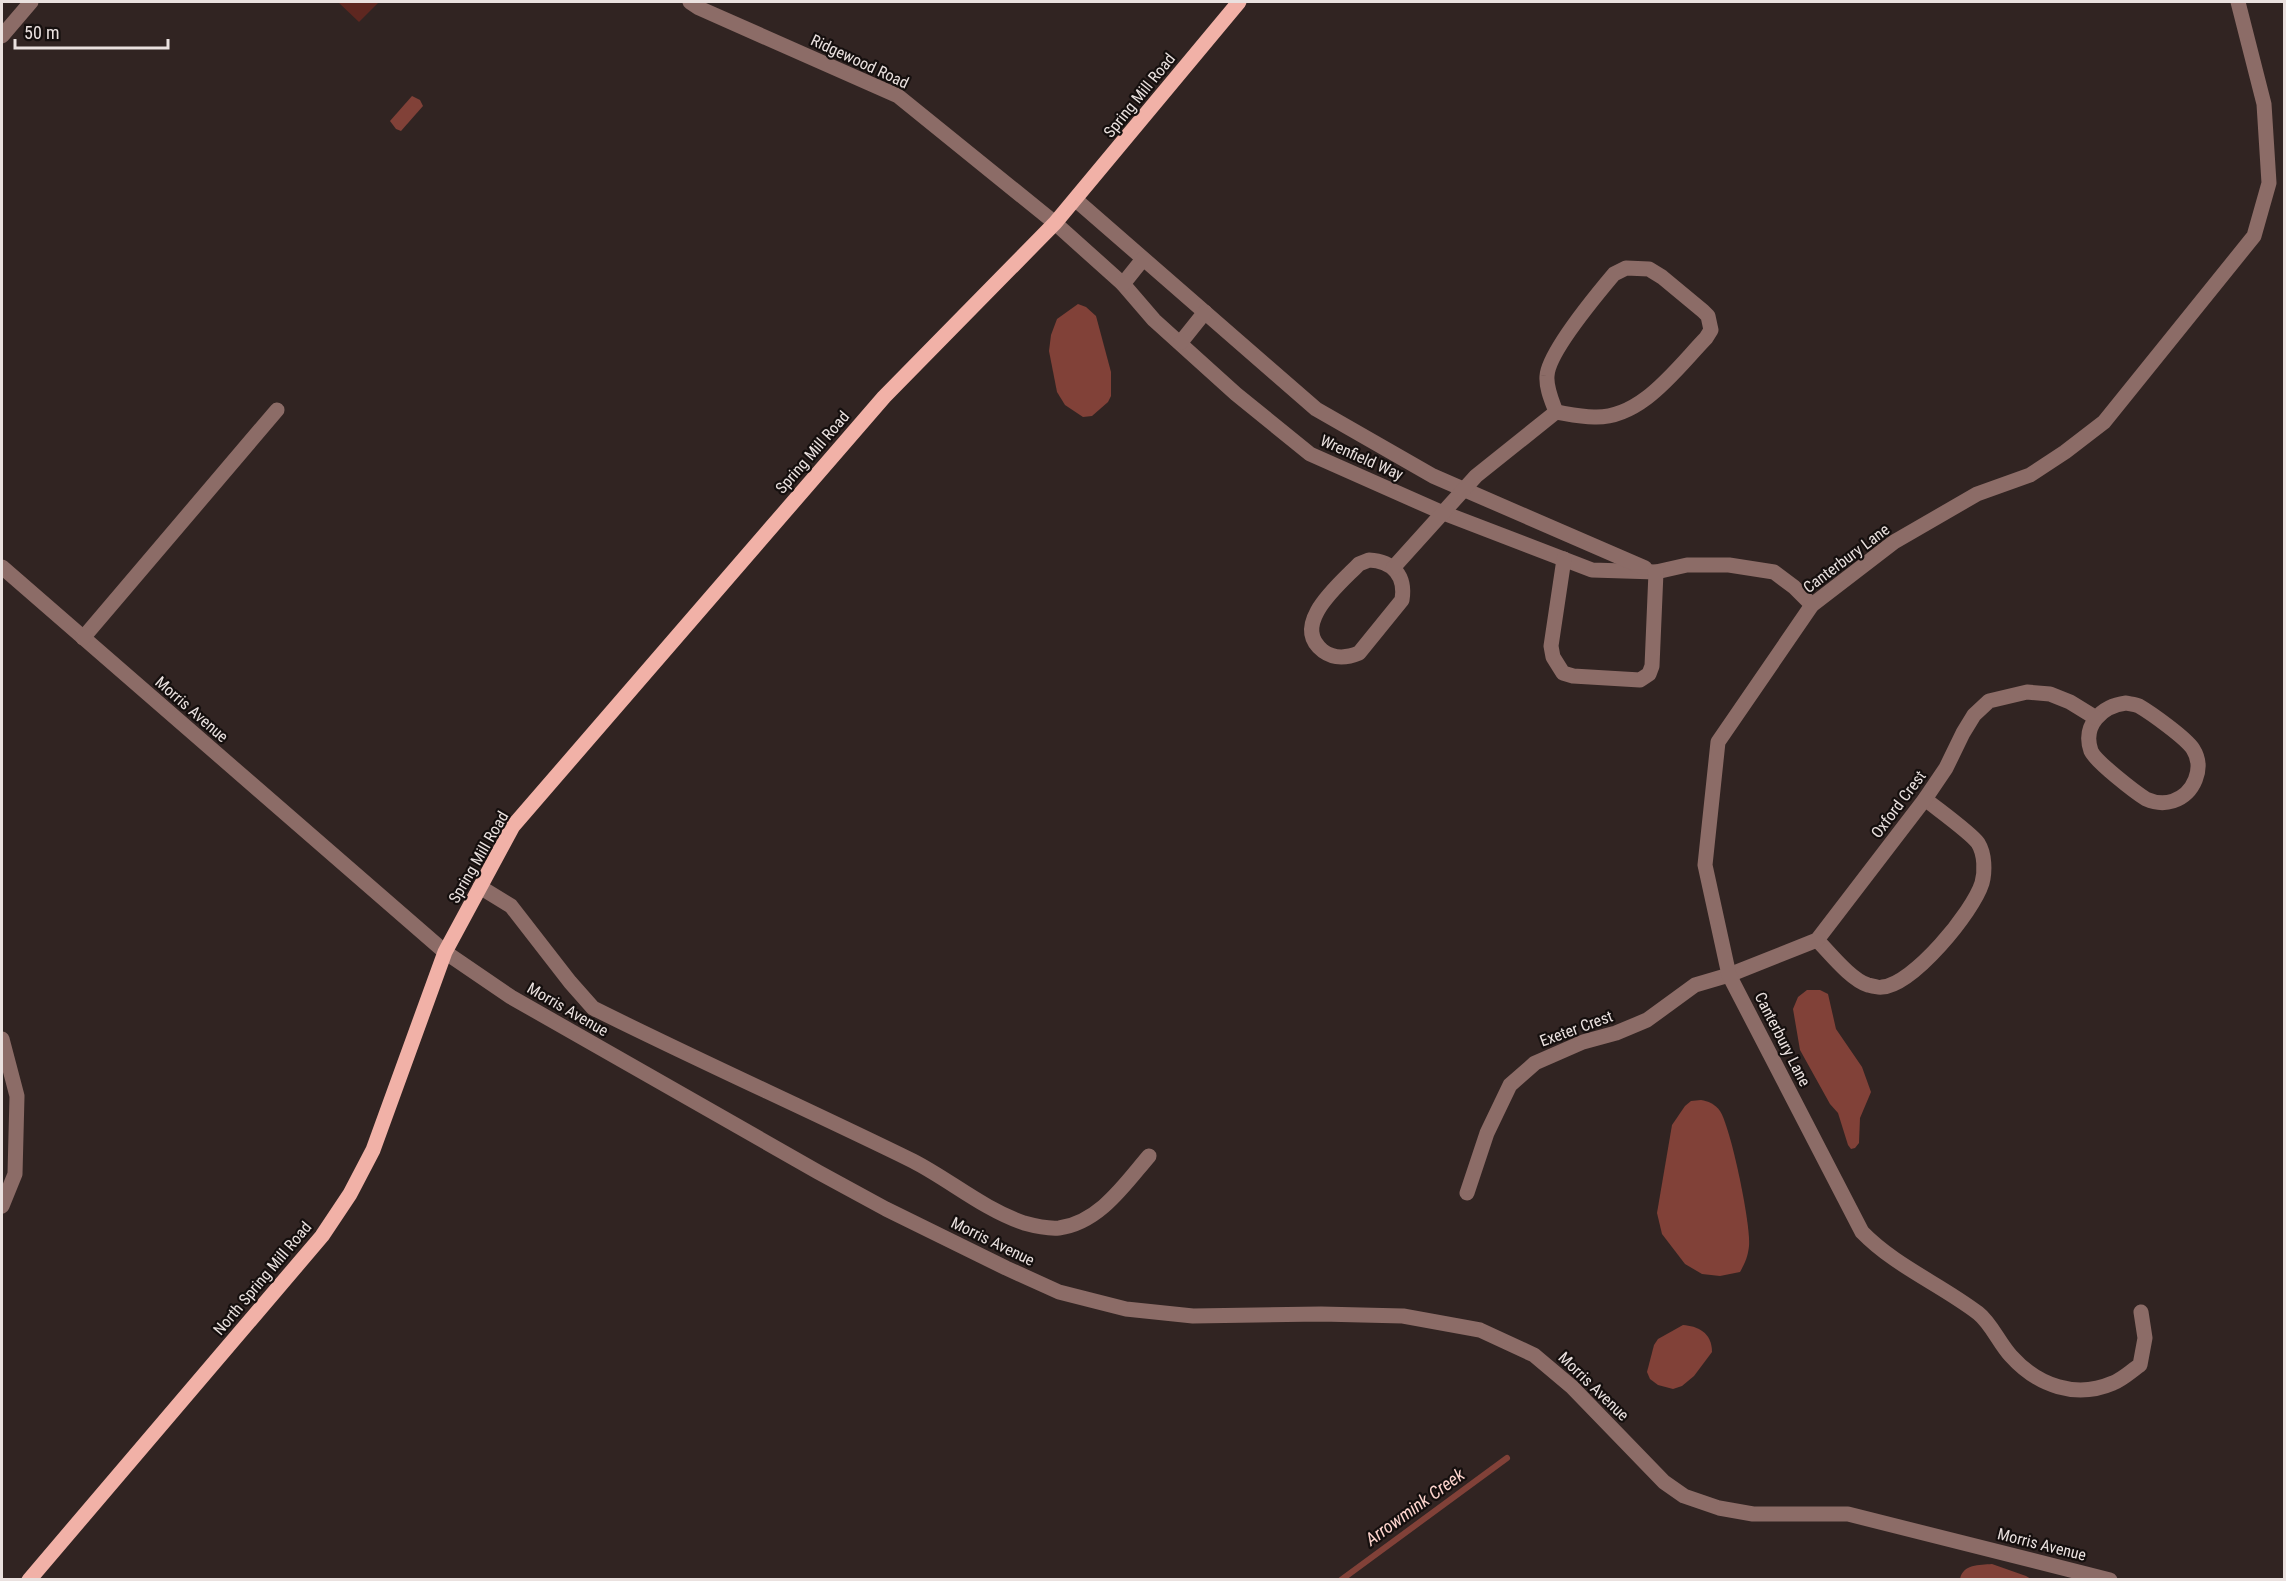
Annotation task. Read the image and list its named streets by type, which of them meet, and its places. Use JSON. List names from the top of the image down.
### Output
{
  "streets": {
    "main road": ["Spring Mill Road", "North Spring Mill Road"],
    "street": [
      "Ridgewood Road",
      "Wrenfield Way",
      "Canterbury Lane",
      "Morris Avenue",
      "Oxford Crest",
      "Exeter Crest"
    ]
  },
  "crossings": [
    ["Ridgewood Road", "Spring Mill Road"],
    ["Ridgewood Road", "Wrenfield Way"],
    ["Spring Mill Road", "Wrenfield Way"],
    ["Spring Mill Road", "Morris Avenue"],
    ["Spring Mill Road", "North Spring Mill Road"],
    ["Wrenfield Way", "Canterbury Lane"],
    ["Canterbury Lane", "Exeter Crest"],
    ["Morris Avenue", "North Spring Mill Road"]
  ],
  "water": ["Arrowmink Creek"],
  "scale_bar": "50 m"
}
